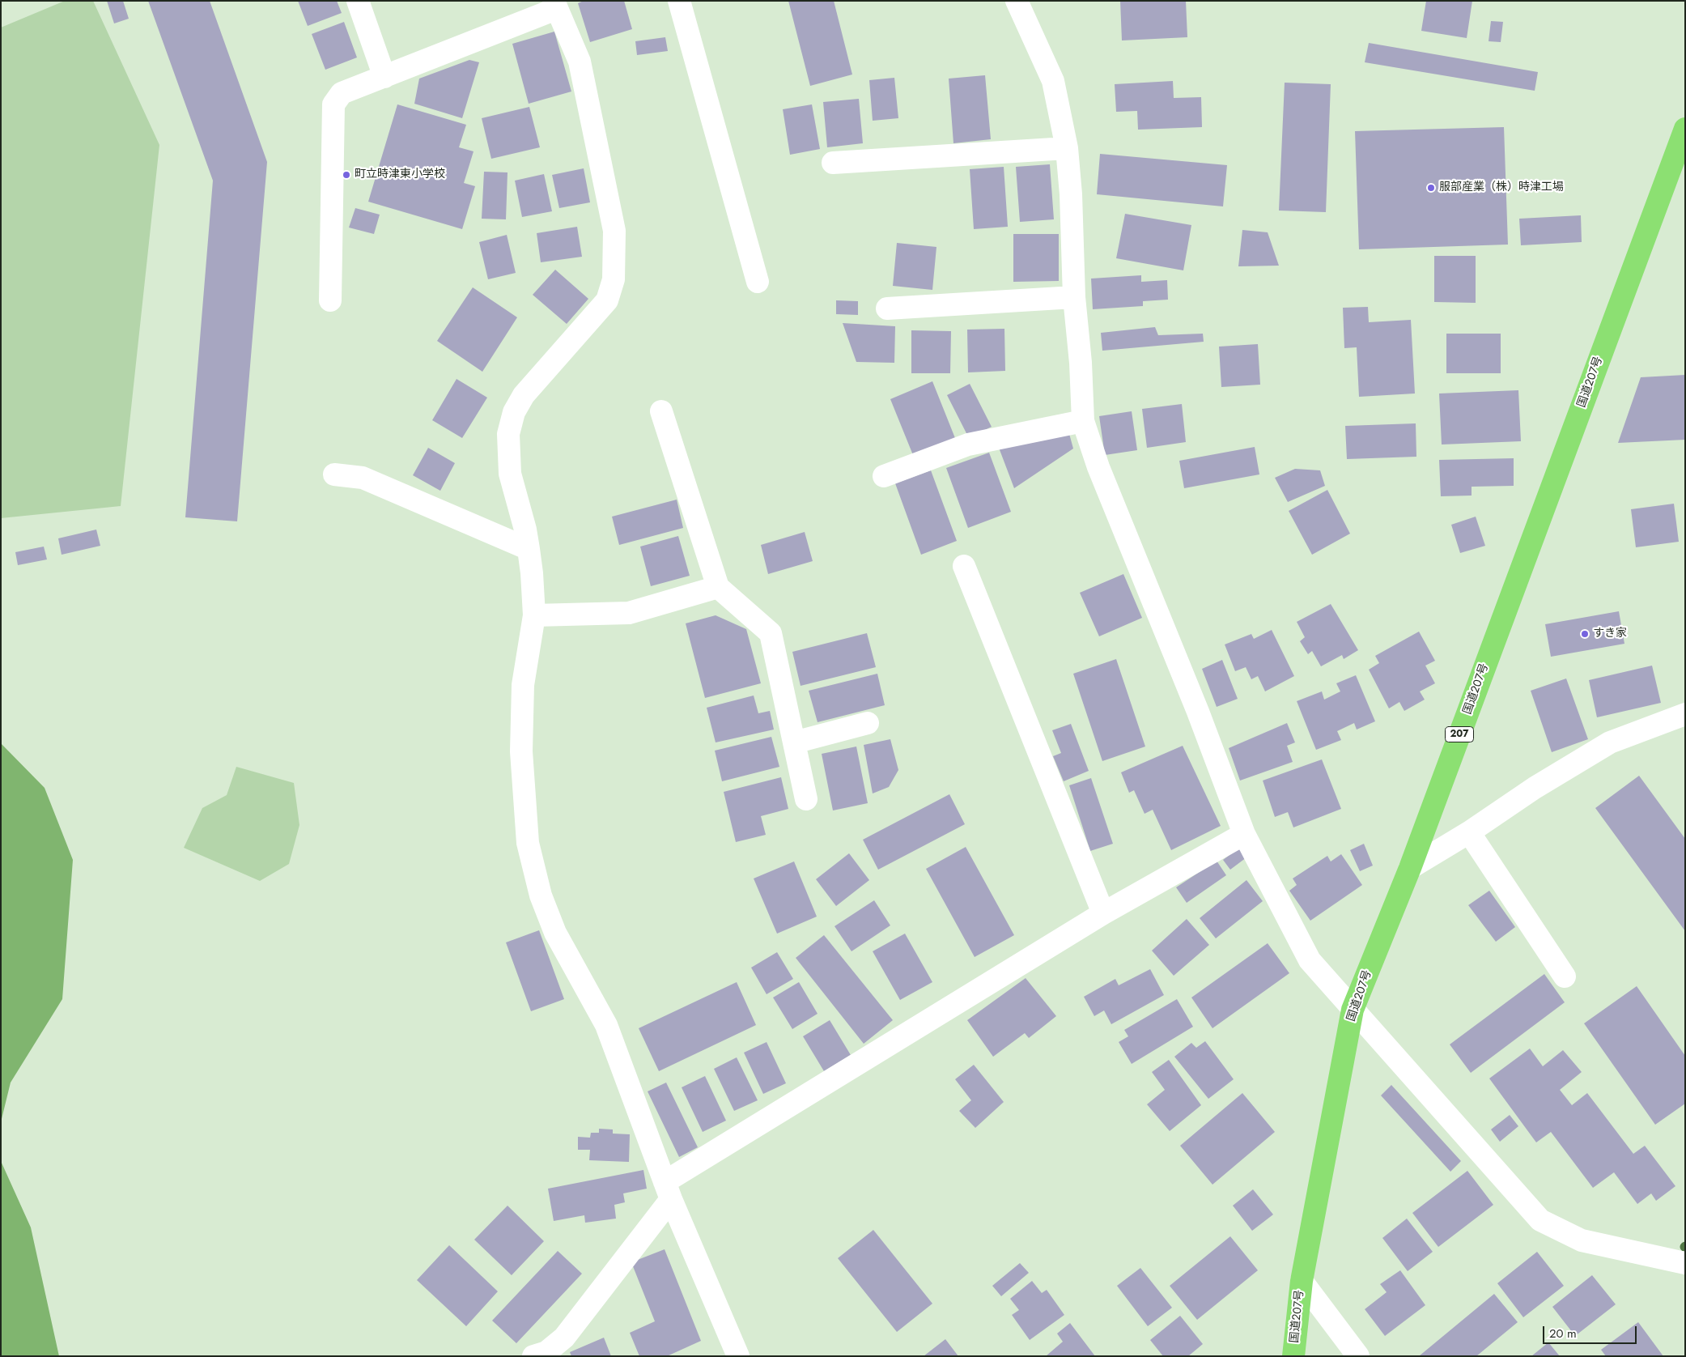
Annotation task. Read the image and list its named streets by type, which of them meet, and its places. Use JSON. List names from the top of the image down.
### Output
{
  "streets": {
    "highway": ["国道207号", "207"]
  },
  "places": ["町立時津東小学校", "服部産業（株）時津工場", "すき家"],
  "scale_bar": "20 m"
}
